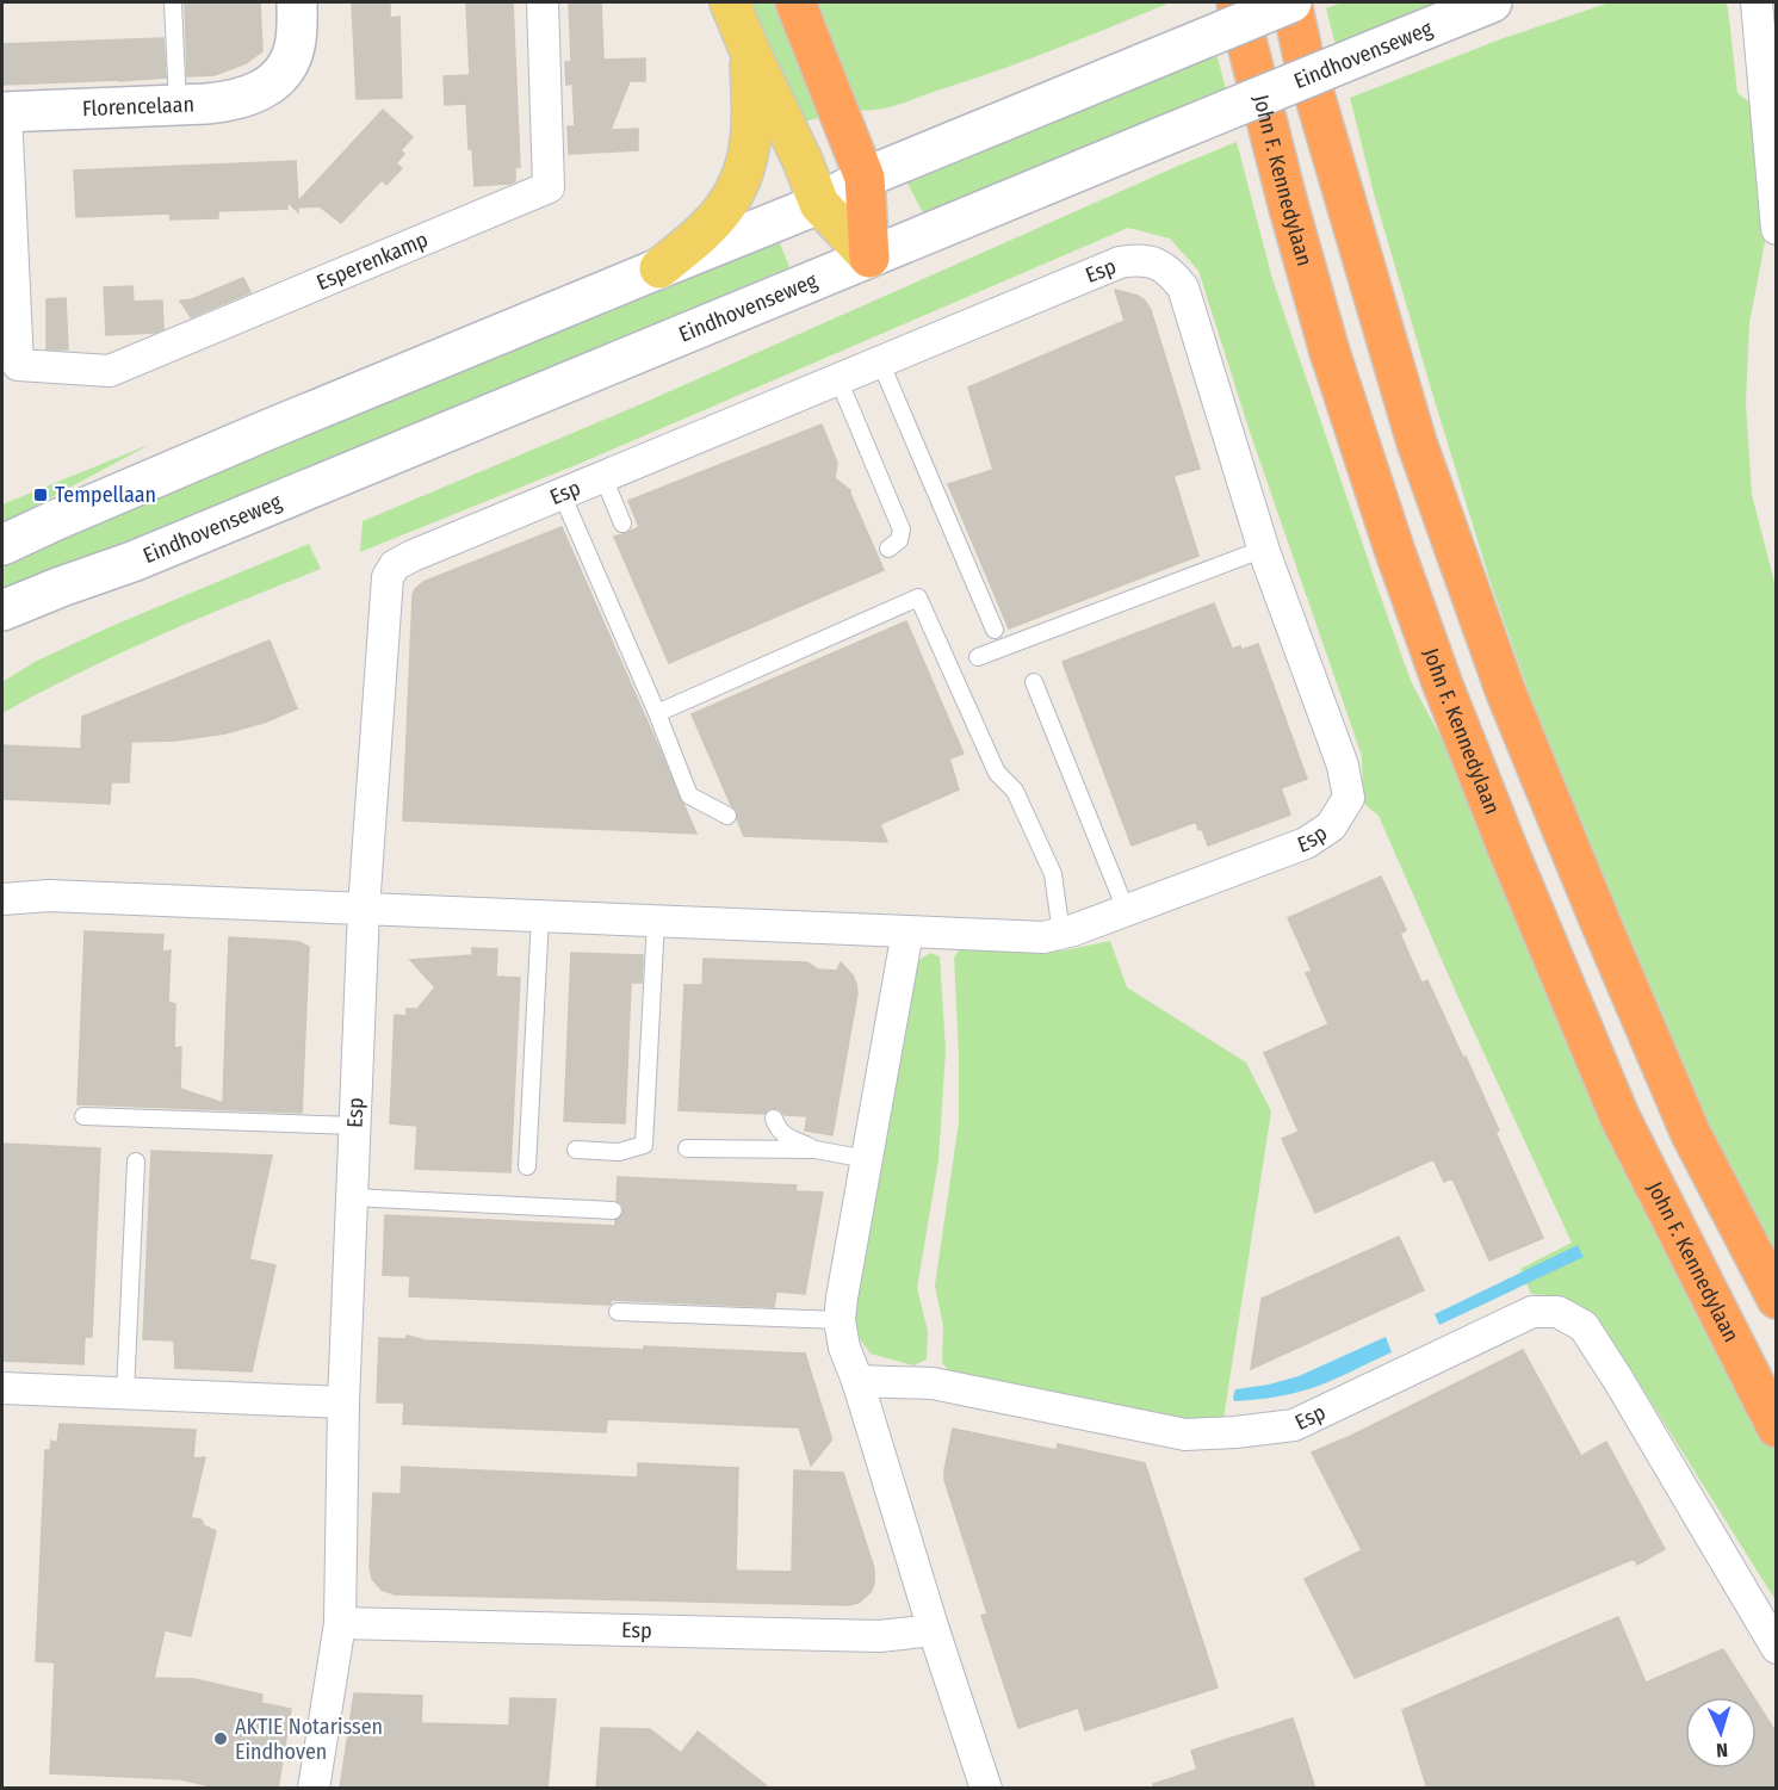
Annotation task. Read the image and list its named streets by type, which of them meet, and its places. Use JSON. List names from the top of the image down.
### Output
{
  "streets": {
    "highway": ["John F. Kennedylaan"],
    "main road": ["Eindhovenseweg", "Florencelaan"],
    "street": ["Esperenkamp", "Esp"]
  },
  "crossings": [
    ["Florencelaan", "Esperenkamp"]
  ],
  "places": {
    "transit": ["Tempellaan"],
    "other": ["AKTIE Notarissen Eindhoven"]
  },
  "north": "bottom"
}
